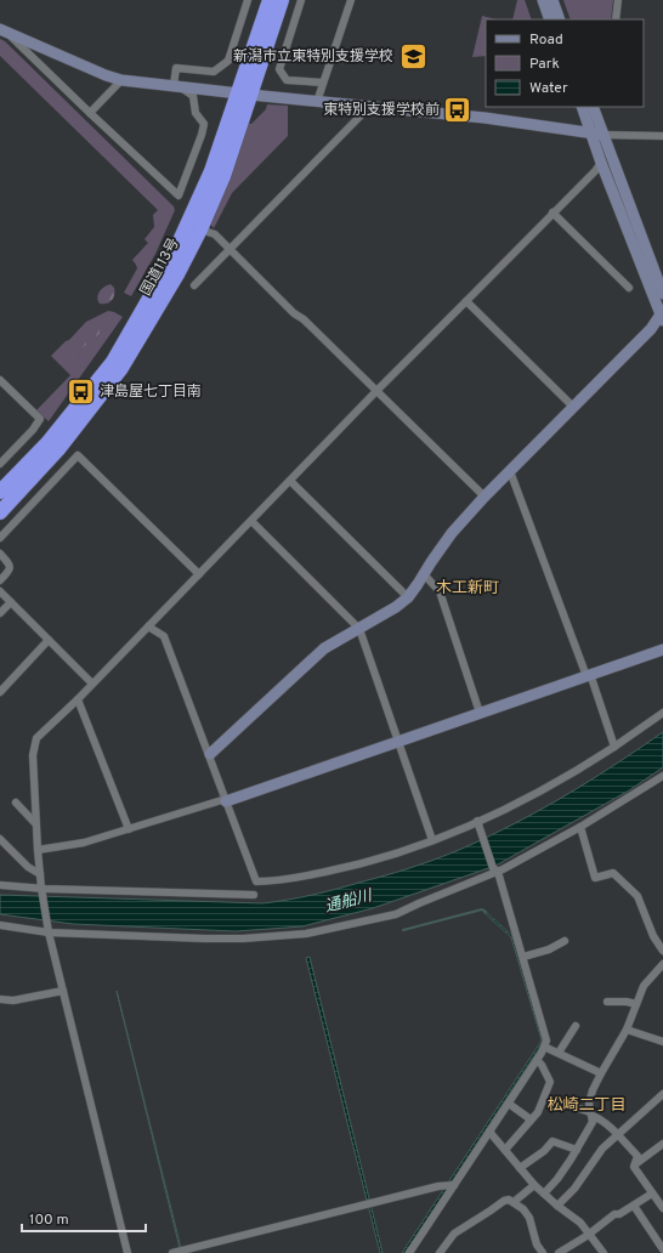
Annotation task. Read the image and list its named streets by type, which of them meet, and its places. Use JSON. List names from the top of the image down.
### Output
{
  "streets": {
    "highway": ["国道113号"]
  },
  "districts": ["木工新町", "松崎二丁目"],
  "water": ["通船川"],
  "places": {
    "school or university": ["新潟市立東特別支援学校"],
    "bus stop": ["東特別支援学校前", "津島屋七丁目南"]
  },
  "legend": ["Road", "Park", "Water"],
  "scale_bar": "100 m"
}
